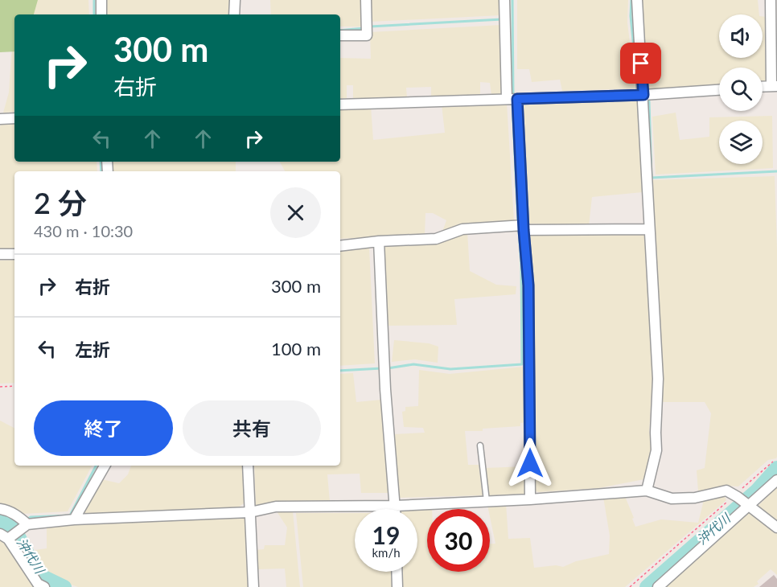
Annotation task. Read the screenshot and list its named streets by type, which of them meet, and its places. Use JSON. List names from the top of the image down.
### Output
{
  "water": ["沖代川"],
  "page": {
    "turn": ["300 m", "右折"],
    "heading": ["2 分", "430 m · 10:30"],
    "list": [
      {
        "name": "右折",
        "value": "300 m"
      },
      {
        "name": "左折",
        "value": "100 m"
      }
    ],
    "buttons": ["終了", "共有"],
    "speed": "19 km/h",
    "limit": "30"
  }
}
